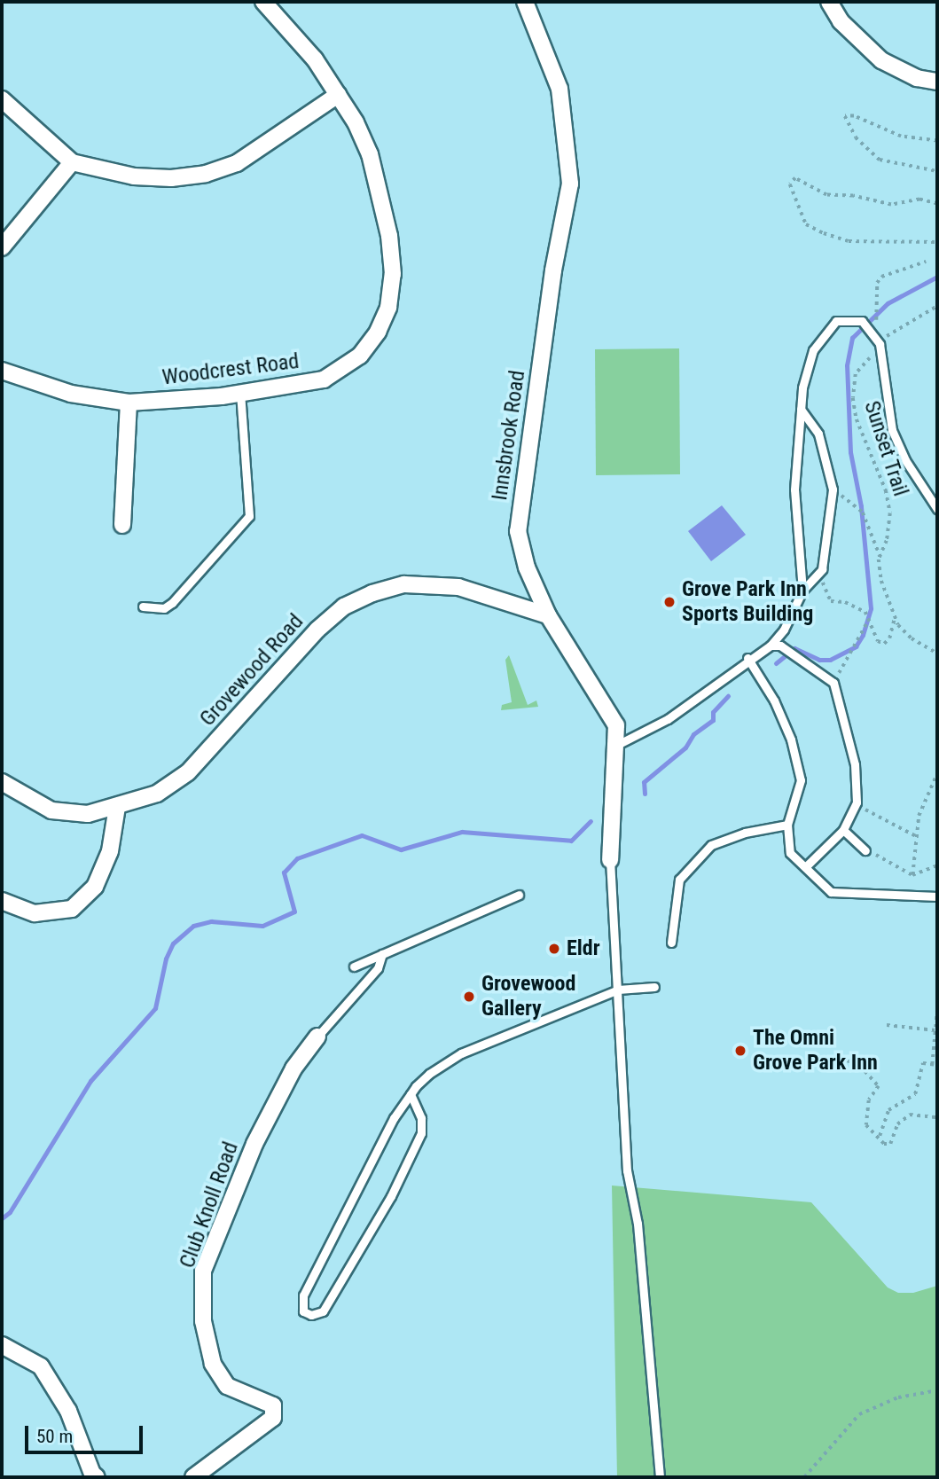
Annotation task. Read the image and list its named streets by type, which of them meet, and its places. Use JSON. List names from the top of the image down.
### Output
{
  "streets": {
    "street": [
      "Woodcrest Road",
      "Innsbrook Road",
      "Grovewood Road",
      "Club Knoll Road"
    ],
    "path": ["Sunset Trail"]
  },
  "crossings": [
    ["Innsbrook Road", "Grovewood Road"]
  ],
  "places": [
    "Grove Park Inn Sports Building",
    "Eldr",
    "Grovewood Gallery",
    "The Omni Grove Park Inn"
  ],
  "scale_bar": "50 m"
}
